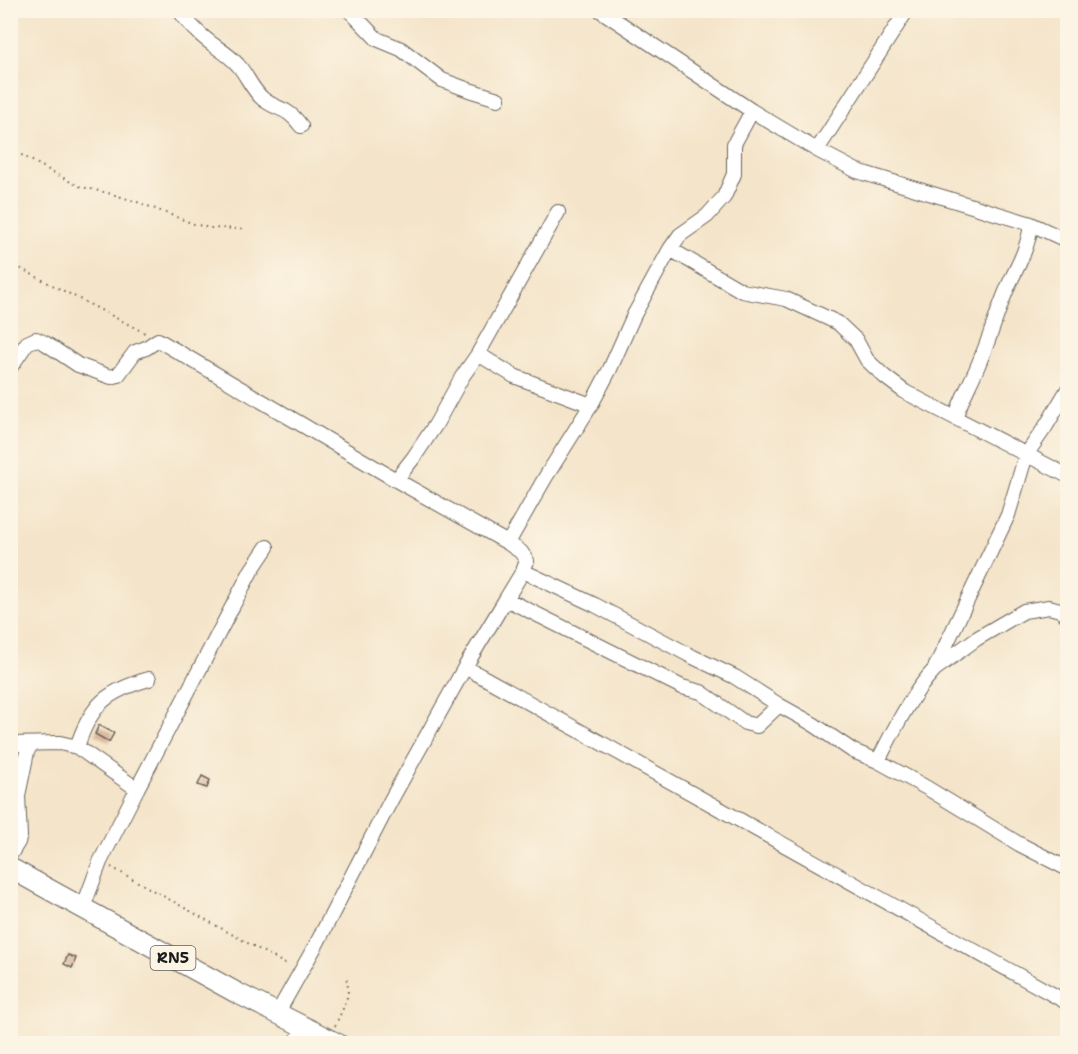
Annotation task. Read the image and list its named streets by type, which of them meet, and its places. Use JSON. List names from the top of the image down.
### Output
{
  "streets": {
    "highway": ["RN5"]
  }
}
